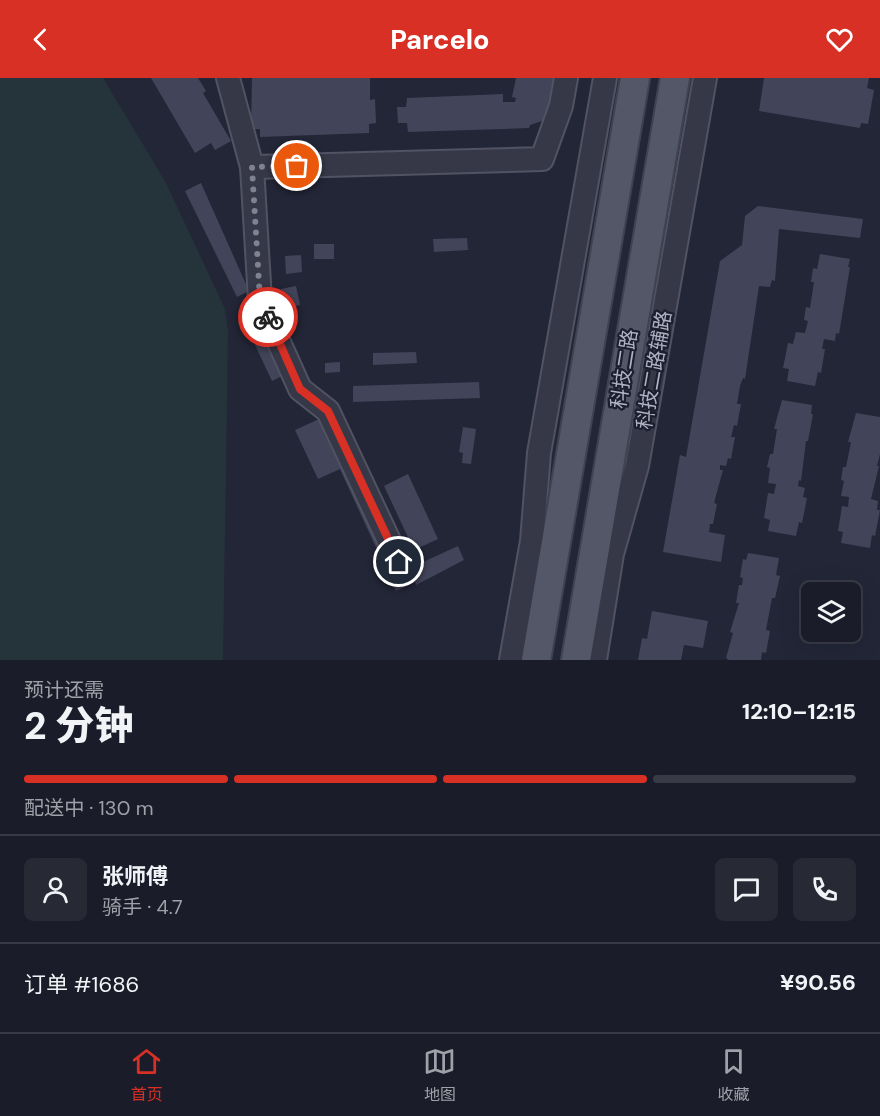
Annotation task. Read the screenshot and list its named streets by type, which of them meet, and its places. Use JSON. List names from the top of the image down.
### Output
{
  "streets": {
    "main road": ["科技二路"],
    "street": ["科技二路辅路"]
  },
  "page": {
    "header": "Parcelo",
    "heading": ["2 分钟", "预计还需", "12:10–12:15"],
    "panel": [
      "张师傅",
      "骑手 · 4.7",
      "订单 #1686",
      "¥90.56"
    ],
    "bar": "配送中 · 130 m",
    "tabs": ["首页", "地图", "收藏"]
  }
}
